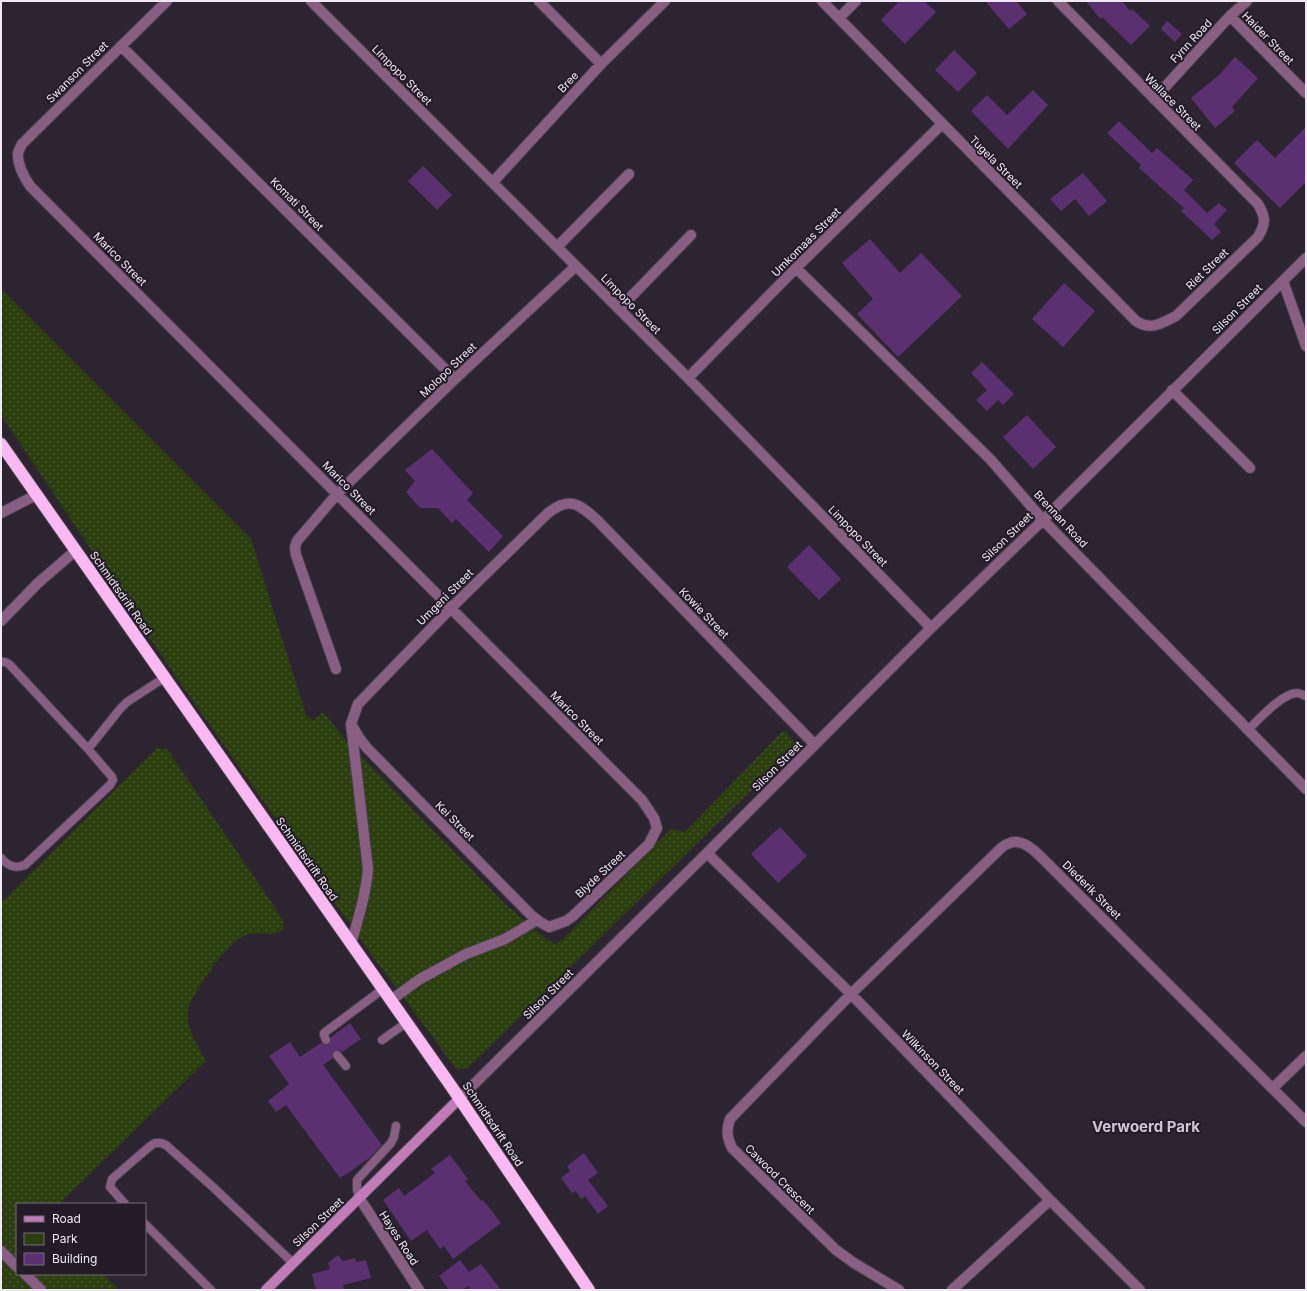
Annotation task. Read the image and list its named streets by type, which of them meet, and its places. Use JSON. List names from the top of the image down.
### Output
{
  "streets": {
    "highway": ["Schmidtsdrift Road"],
    "street": [
      "Haider Street",
      "Fynn Road",
      "Swanson Street",
      "Limpopo Street",
      "Bree",
      "Wallace Street",
      "Tugela Street",
      "Komati Street",
      "Umkomaas Street",
      "Marico Street",
      "Riet Street",
      "Silson Street",
      "Molopo Street",
      "Brennan Road",
      "Umgeni Street",
      "Kowie Street",
      "Kei Street",
      "Blyde Street",
      "Diederik Street",
      "Wilkinson Street",
      "Cawood Crescent",
      "Hayes Road"
    ]
  },
  "crossings": [
    ["Haider Street", "Fynn Road"],
    ["Fynn Road", "Wallace Street"],
    ["Swanson Street", "Komati Street"],
    ["Swanson Street", "Marico Street"],
    ["Limpopo Street", "Bree"],
    ["Limpopo Street", "Umkomaas Street"],
    ["Limpopo Street", "Silson Street"],
    ["Limpopo Street", "Molopo Street"],
    ["Wallace Street", "Riet Street"],
    ["Tugela Street", "Umkomaas Street"],
    ["Tugela Street", "Riet Street"],
    ["Komati Street", "Molopo Street"],
    ["Umkomaas Street", "Brennan Road"],
    ["Marico Street", "Molopo Street"],
    ["Marico Street", "Umgeni Street"],
    ["Marico Street", "Blyde Street"],
    ["Silson Street", "Brennan Road"],
    ["Silson Street", "Schmidtsdrift Road"],
    ["Silson Street", "Kowie Street"],
    ["Silson Street", "Wilkinson Street"],
    ["Silson Street", "Hayes Road"],
    ["Umgeni Street", "Kowie Street"],
    ["Umgeni Street", "Kei Street"],
    ["Kei Street", "Blyde Street"],
    ["Diederik Street", "Wilkinson Street"],
    ["Diederik Street", "Cawood Crescent"],
    ["Wilkinson Street", "Cawood Crescent"]
  ],
  "districts": ["Verwoerd Park"],
  "legend": ["Road", "Park", "Building"]
}
